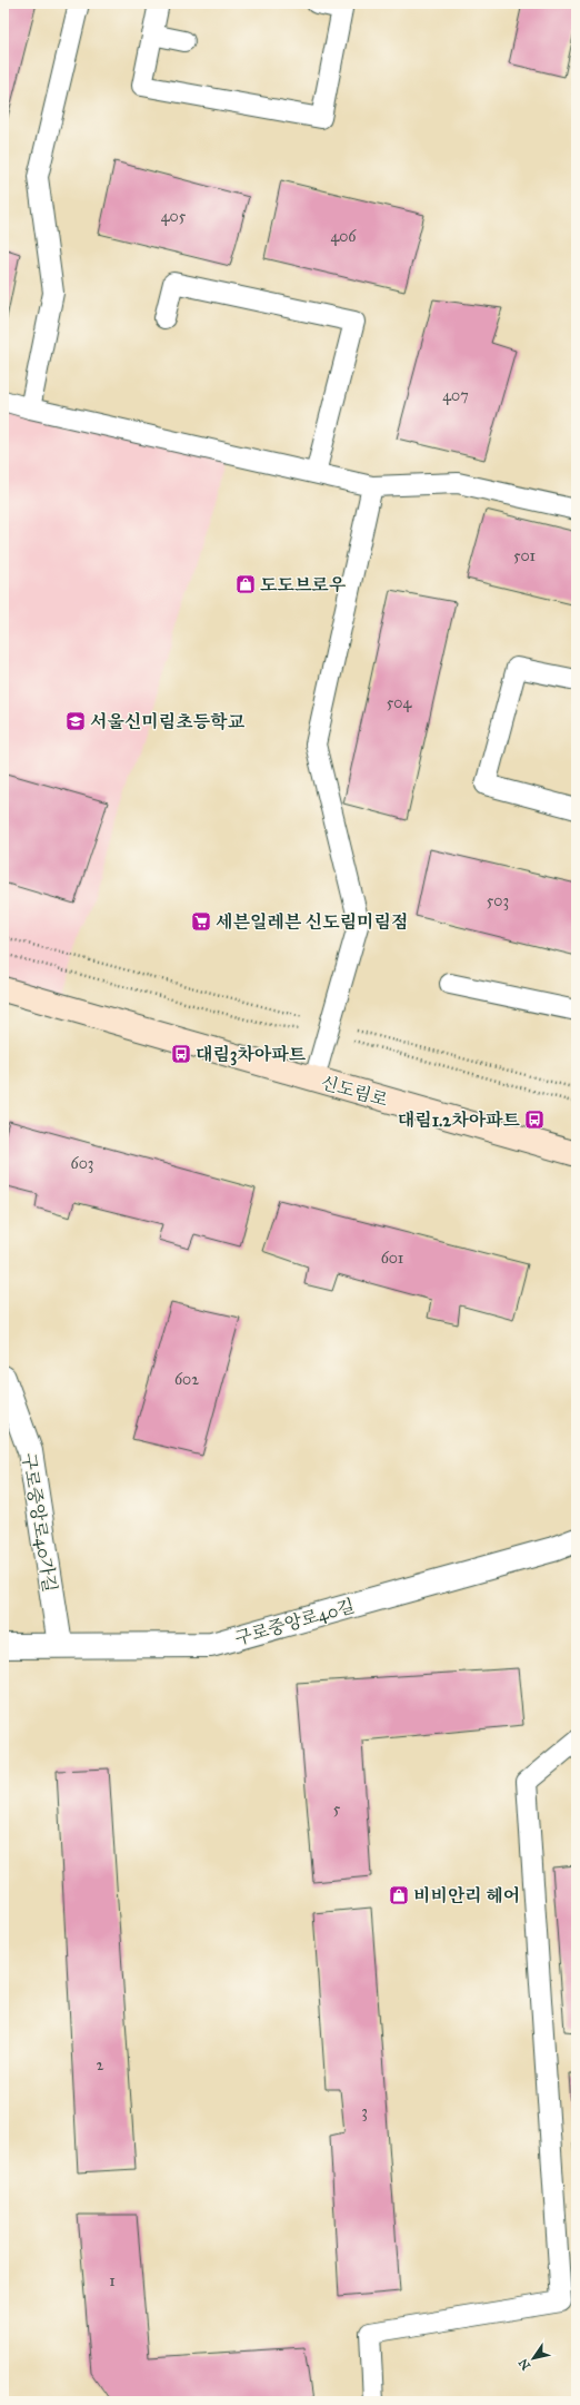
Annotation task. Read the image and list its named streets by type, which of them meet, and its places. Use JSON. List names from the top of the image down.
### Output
{
  "streets": {
    "street": ["신도림로", "구로중앙로40가길", "구로중앙로40길"]
  },
  "crossings": [
    ["구로중앙로40가길", "구로중앙로40길"]
  ],
  "places": {
    "shop": ["도도브로우", "비비안리 헤어"],
    "school or university": ["서울신미림초등학교"],
    "supermarket": ["세븐일레븐 신도림미림점"],
    "bus stop": ["대림3차아파트", "대림1.2차아파트"]
  },
  "house_numbers": [
    "405",
    "406",
    "407",
    "501",
    "504",
    "503",
    "603",
    "601",
    "602",
    "5",
    "2",
    "3",
    "1"
  ],
  "north": "bottom left"
}
